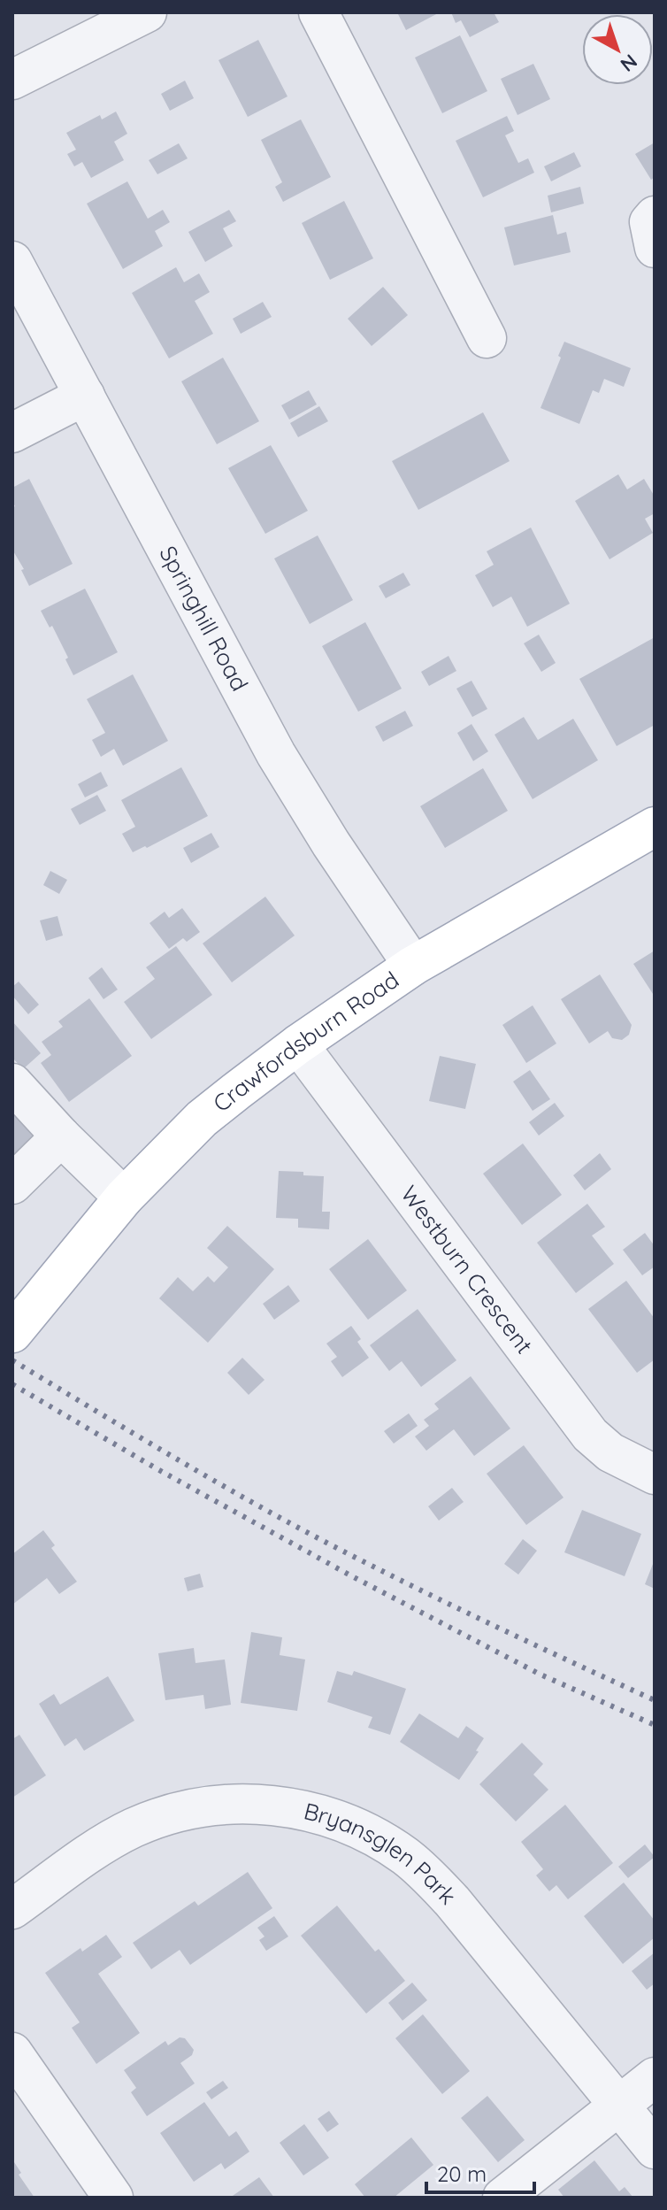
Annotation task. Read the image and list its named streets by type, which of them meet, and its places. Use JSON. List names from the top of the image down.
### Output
{
  "streets": {
    "main road": ["Crawfordsburn Road"],
    "street": ["Springhill Road", "Westburn Crescent", "Bryansglen Park"]
  },
  "crossings": [
    ["Springhill Road", "Crawfordsburn Road"],
    ["Crawfordsburn Road", "Westburn Crescent"]
  ],
  "scale_bar": "20 m",
  "north": "bottom right"
}
